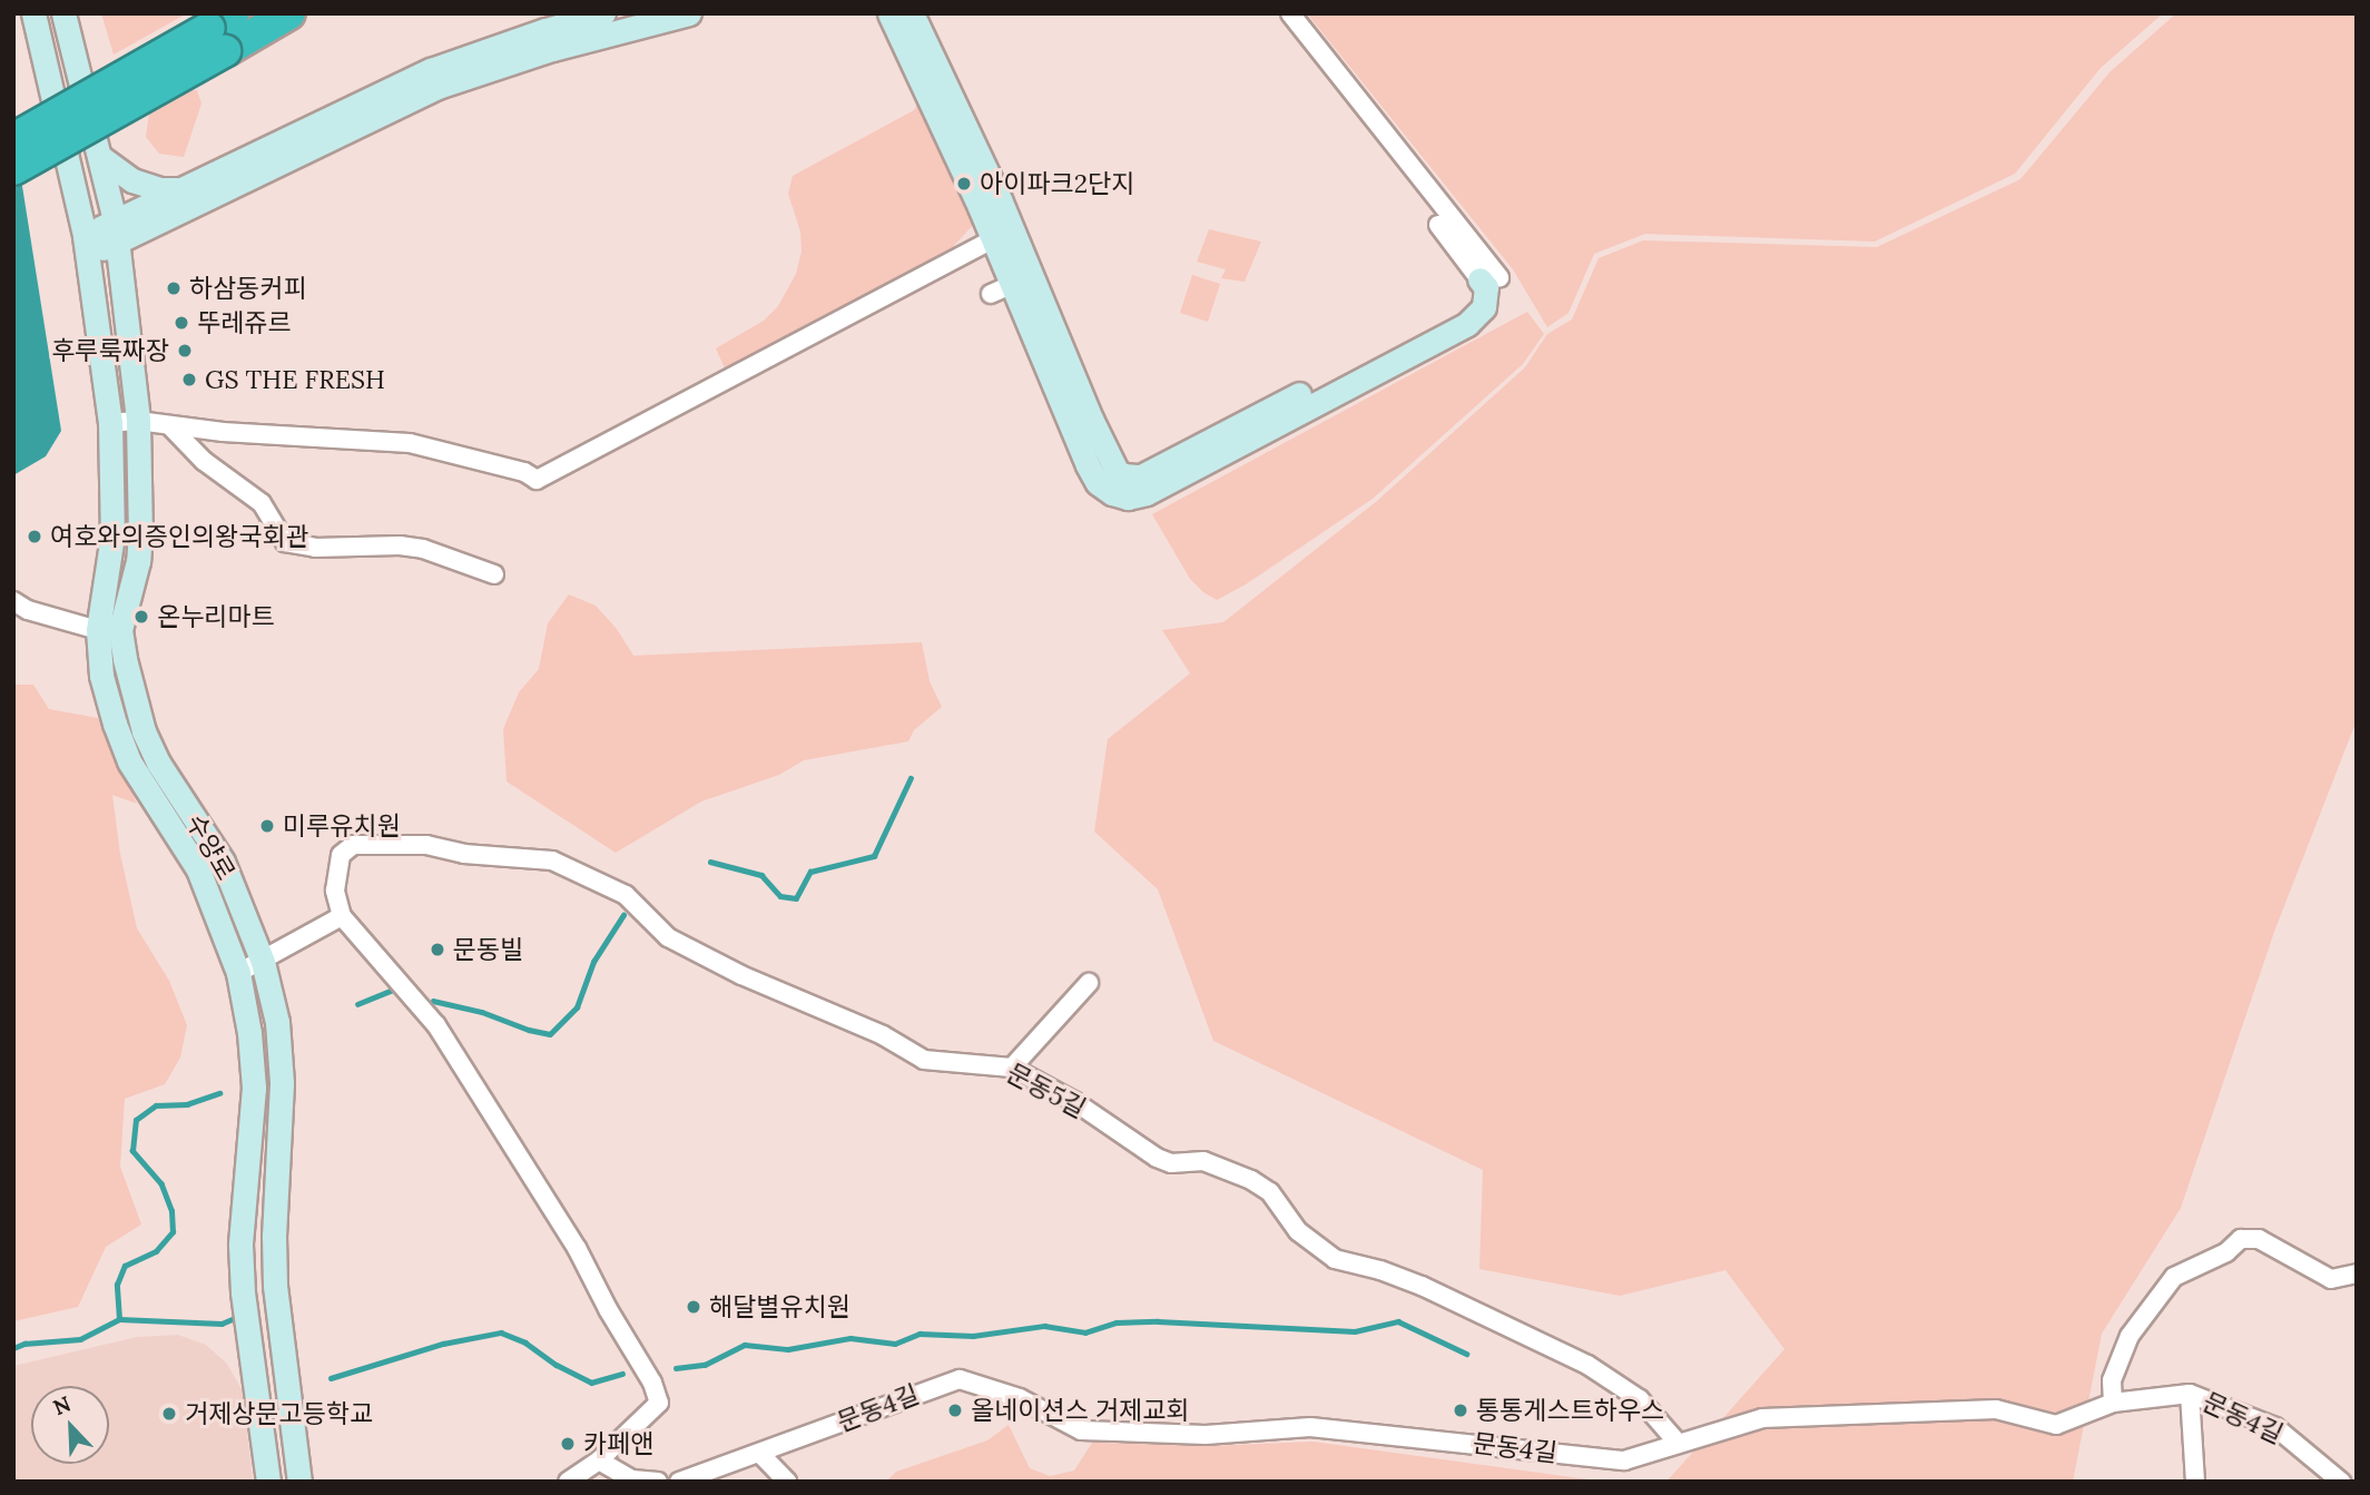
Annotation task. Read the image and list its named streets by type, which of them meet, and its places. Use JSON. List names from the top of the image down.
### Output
{
  "streets": {
    "street": ["수양로", "문동5길", "문동4길"]
  },
  "crossings": [
    ["문동5길", "문동4길"]
  ],
  "places": [
    "아이파크2단지",
    "하삼동커피",
    "뚜레쥬르",
    "후루룩짜장",
    "GS THE FRESH",
    "여호와의증인의왕국회관",
    "온누리마트",
    "미루유치원",
    "문동빌",
    "해달별유치원",
    "올네이션스 거제교회",
    "통통게스트하우스",
    "거제상문고등학교",
    "카페앤"
  ],
  "north": "top left"
}
